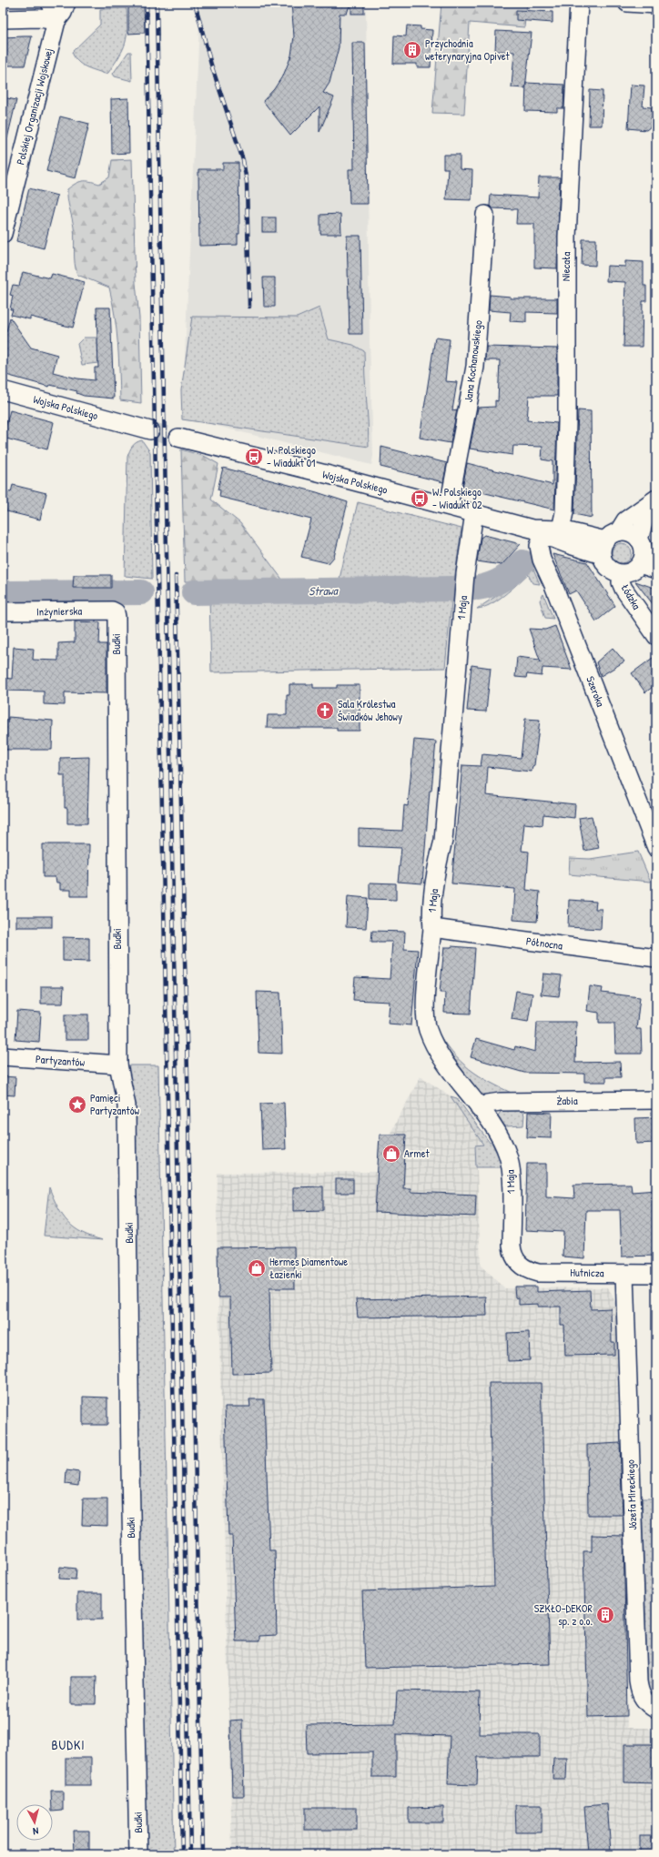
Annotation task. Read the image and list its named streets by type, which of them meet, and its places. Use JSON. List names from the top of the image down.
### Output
{
  "streets": {
    "street": [
      "Polskiej Organizacji Wojskowej",
      "Niecała",
      "Jana Kochanowskiego",
      "Wojska Polskiego",
      "Łódzka",
      "1 Maja",
      "Inżynierska",
      "Budki",
      "Szeroka",
      "Północna",
      "Partyzantów",
      "Żabia",
      "Hutnicza",
      "Józefa Mireckiego"
    ]
  },
  "crossings": [
    ["Niecała", "Wojska Polskiego"],
    ["Jana Kochanowskiego", "Wojska Polskiego"],
    ["Wojska Polskiego", "Łódzka"],
    ["Wojska Polskiego", "1 Maja"],
    ["Wojska Polskiego", "Szeroka"],
    ["1 Maja", "Północna"],
    ["1 Maja", "Żabia"],
    ["1 Maja", "Hutnicza"],
    ["Inżynierska", "Budki"],
    ["Budki", "Partyzantów"],
    ["Hutnicza", "Józefa Mireckiego"]
  ],
  "districts": ["BUDKI"],
  "water": ["Strawa"],
  "places": {
    "building": ["Przychodnia weterynaryjna Opivet", "SZKŁO-DEKOR sp. z o.o."],
    "bus stop": ["W. Polskiego - Wiadukt 01", "W. Polskiego - Wiadukt 02"],
    "church": ["Sala Królestwa Świadków Jehowy"],
    "place": ["Pamięci Partyzantów"],
    "shop": ["Armet", "Hermes Diamentowe Łazienki"]
  },
  "north": "bottom"
}
